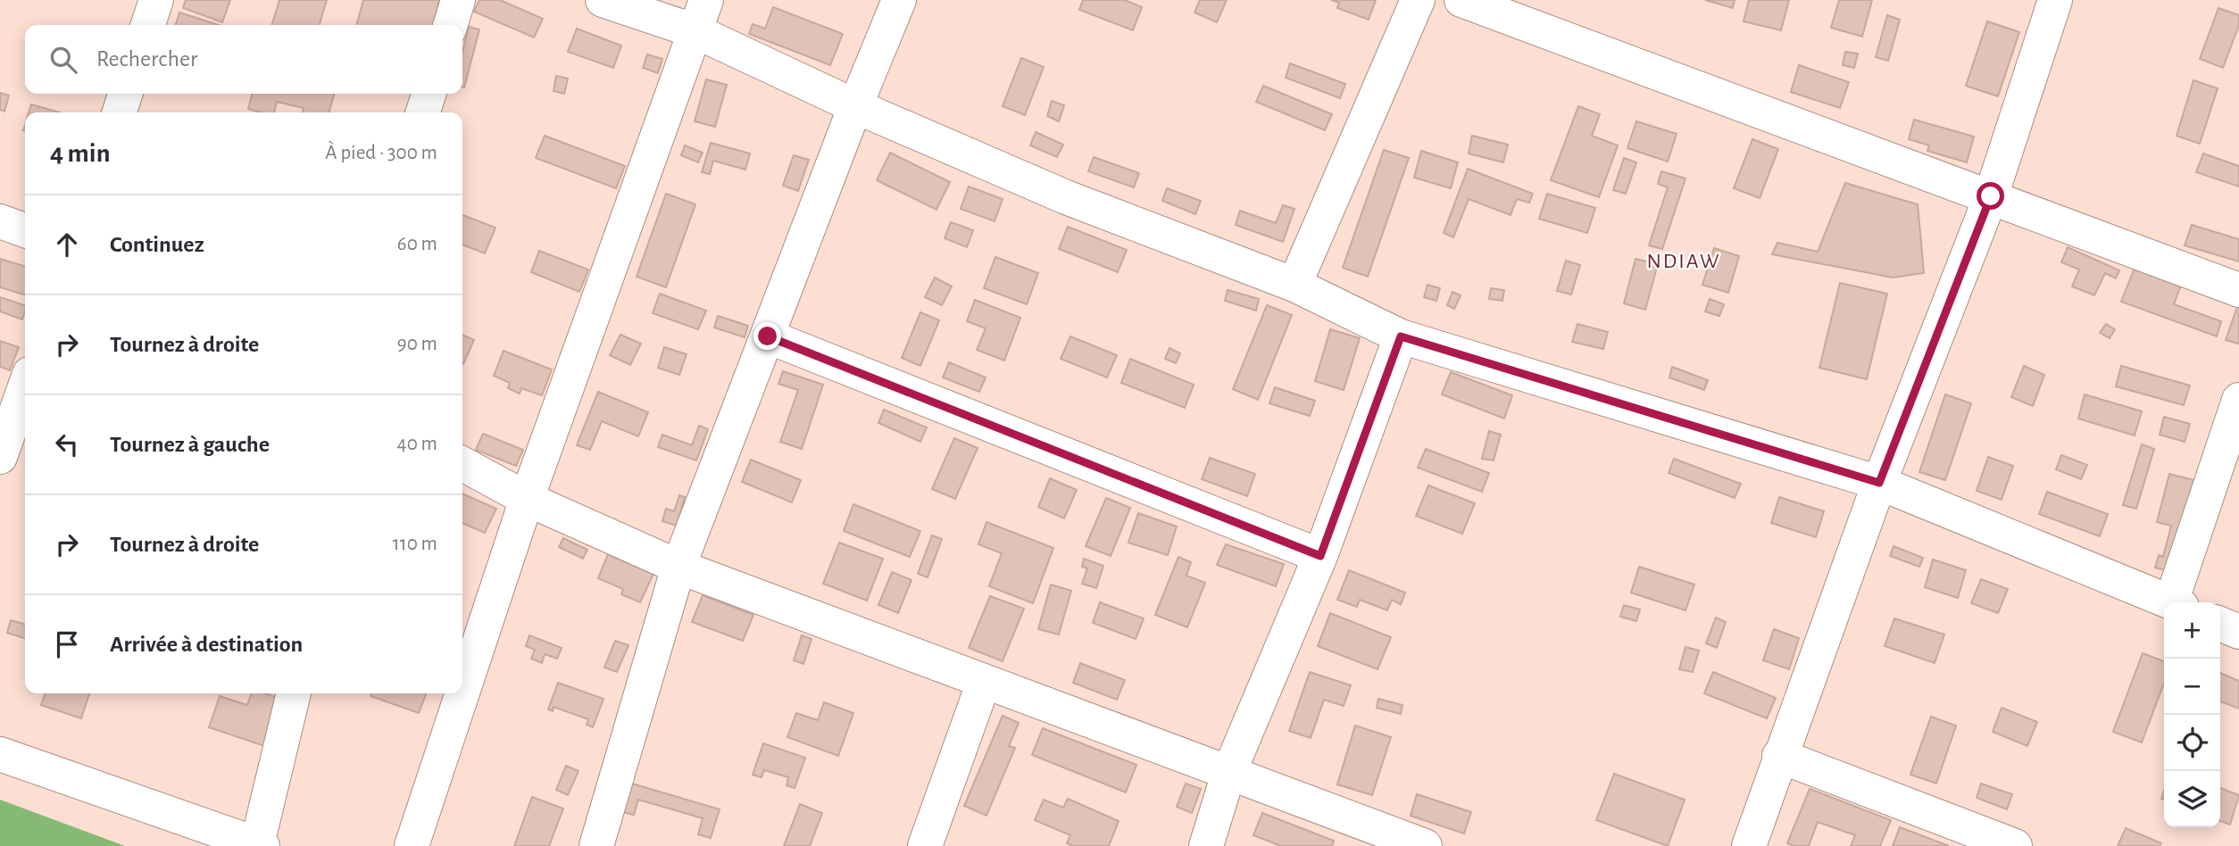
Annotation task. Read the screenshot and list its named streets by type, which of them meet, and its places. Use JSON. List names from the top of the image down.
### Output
{
  "districts": ["NDIAW"],
  "page": {
    "search": "Rechercher",
    "heading": ["4 min", "À pied · 300 m"],
    "list": [
      ["Continuez", "60 m"],
      ["Tournez à droite", "90 m"],
      ["Tournez à gauche", "40 m"],
      ["Tournez à droite", "110 m"],
      "Arrivée à destination"
    ],
    "map_buttons": ["+", "−"]
  }
}
